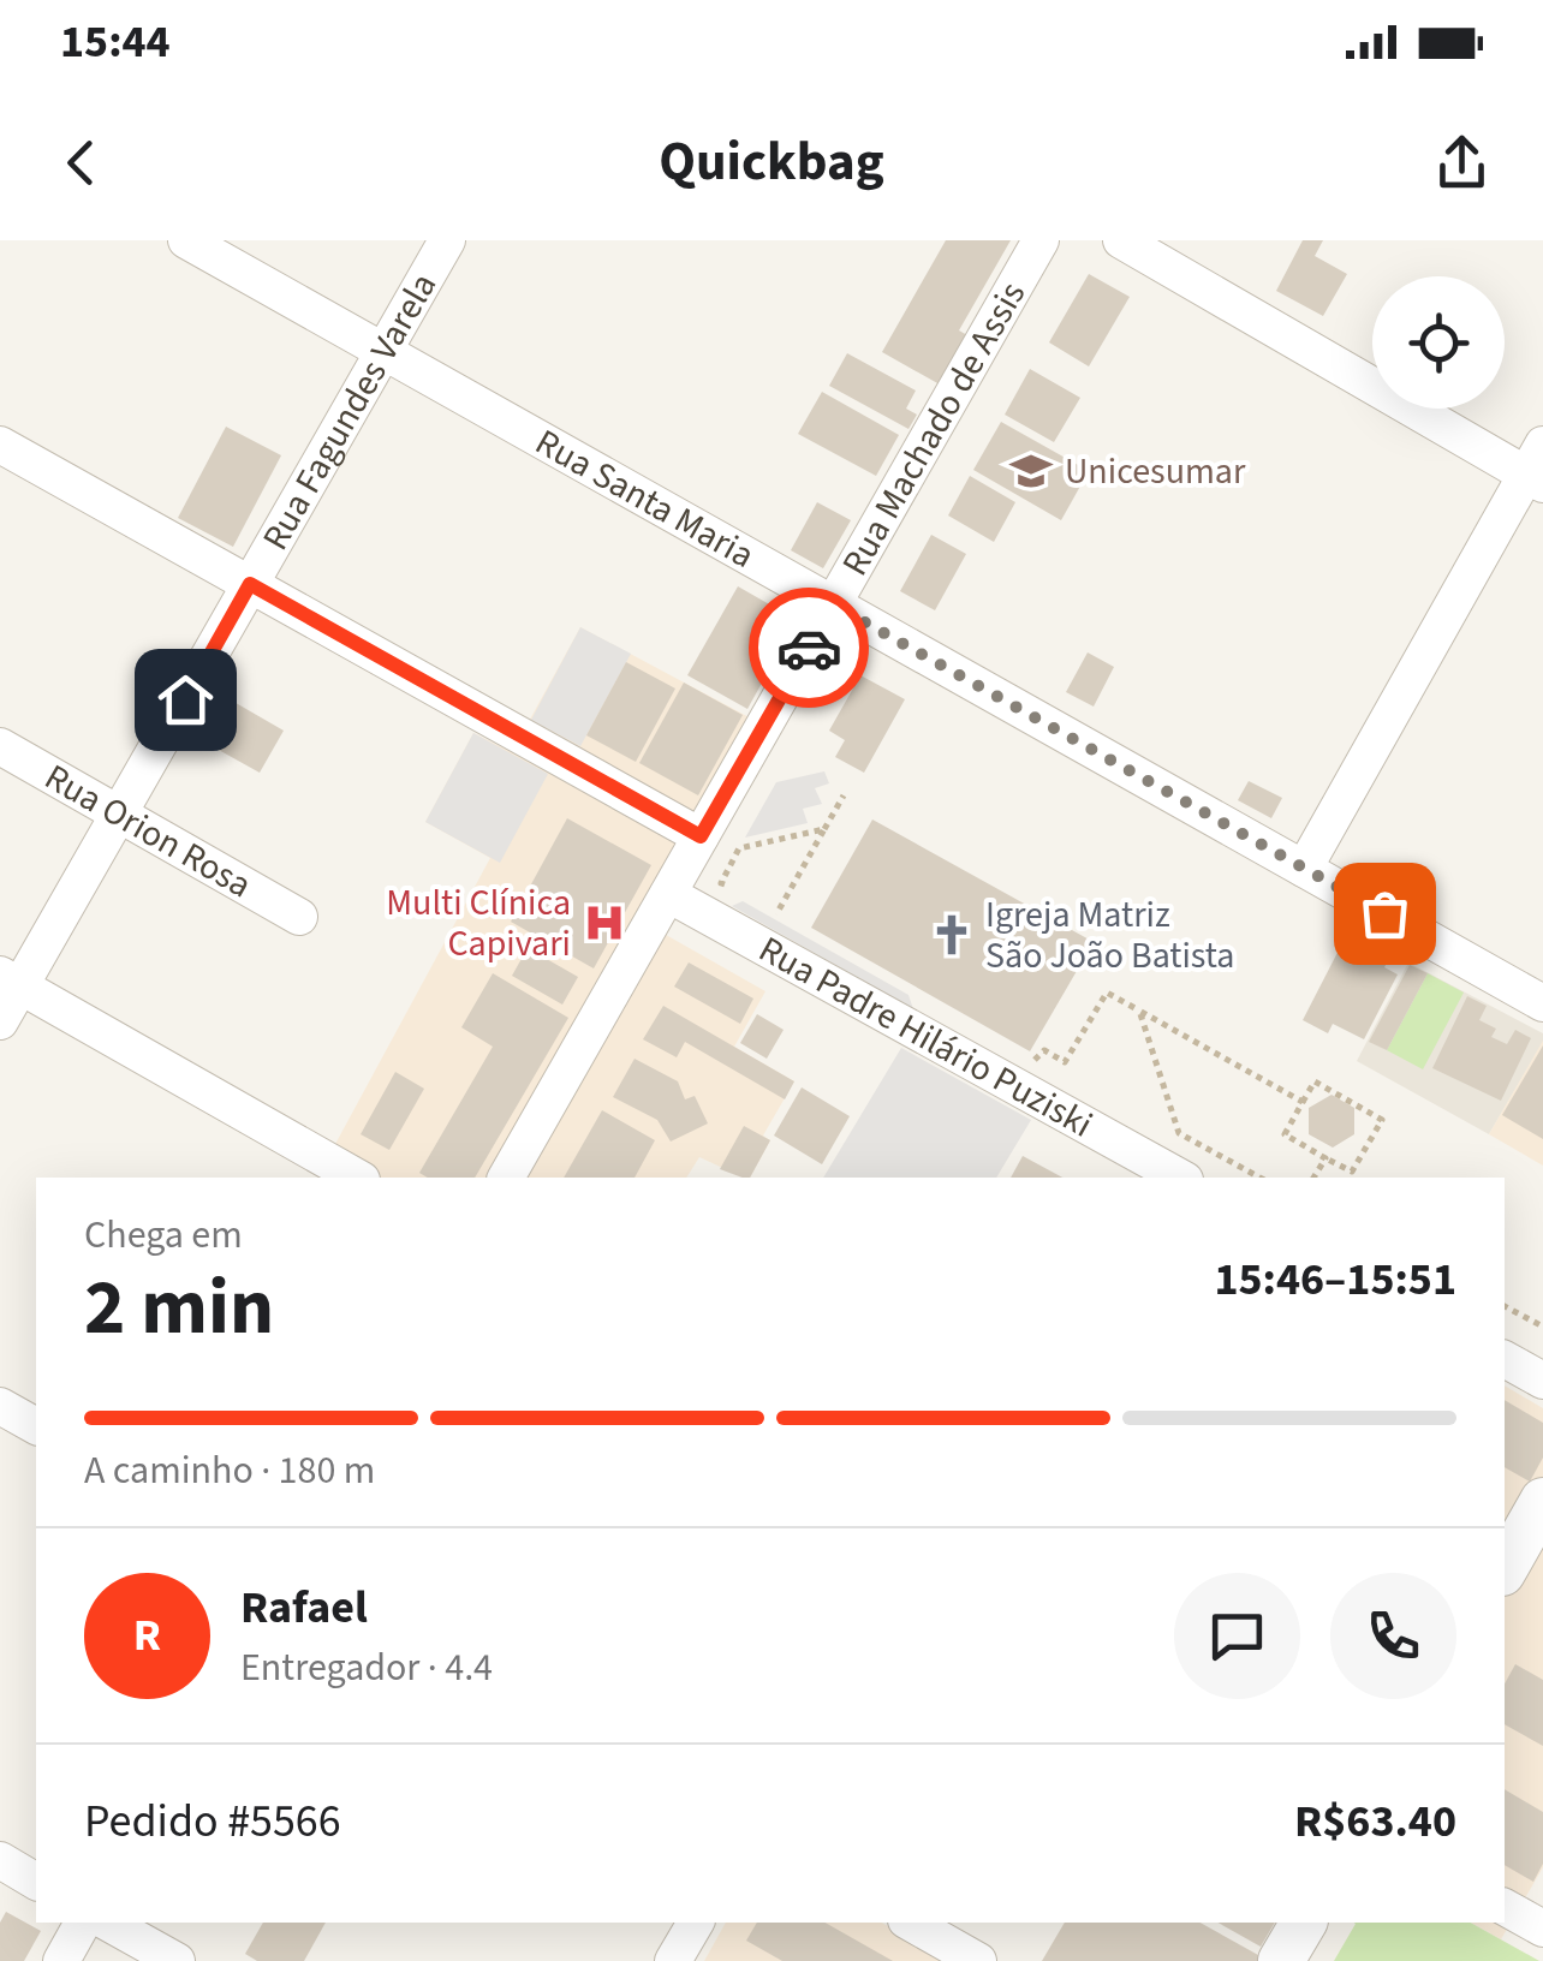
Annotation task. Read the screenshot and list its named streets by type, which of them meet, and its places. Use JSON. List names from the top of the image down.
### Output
{
  "streets": {
    "street": [
      "Rua Fagundes Varela",
      "Rua Machado de Assis",
      "Rua Santa Maria",
      "Rua Orion Rosa",
      "Rua Padre Hilário Puziski"
    ]
  },
  "crossings": [
    ["Rua Fagundes Varela", "Rua Santa Maria"],
    ["Rua Fagundes Varela", "Rua Orion Rosa"],
    ["Rua Machado de Assis", "Rua Santa Maria"],
    ["Rua Machado de Assis", "Rua Padre Hilário Puziski"]
  ],
  "places": {
    "school or university": ["Unicesumar"],
    "hospital": ["Multi Clínica Capivari"],
    "church": ["Igreja Matriz São João Batista"]
  },
  "page": {
    "status": "15:44",
    "header": "Quickbag",
    "heading": ["2 min", "Chega em", "15:46–15:51"],
    "panel": [
      "Rafael",
      "Entregador · 4.4",
      "Pedido #5566",
      "R$63.40"
    ],
    "bar": "A caminho · 180 m",
    "round": "R"
  }
}
